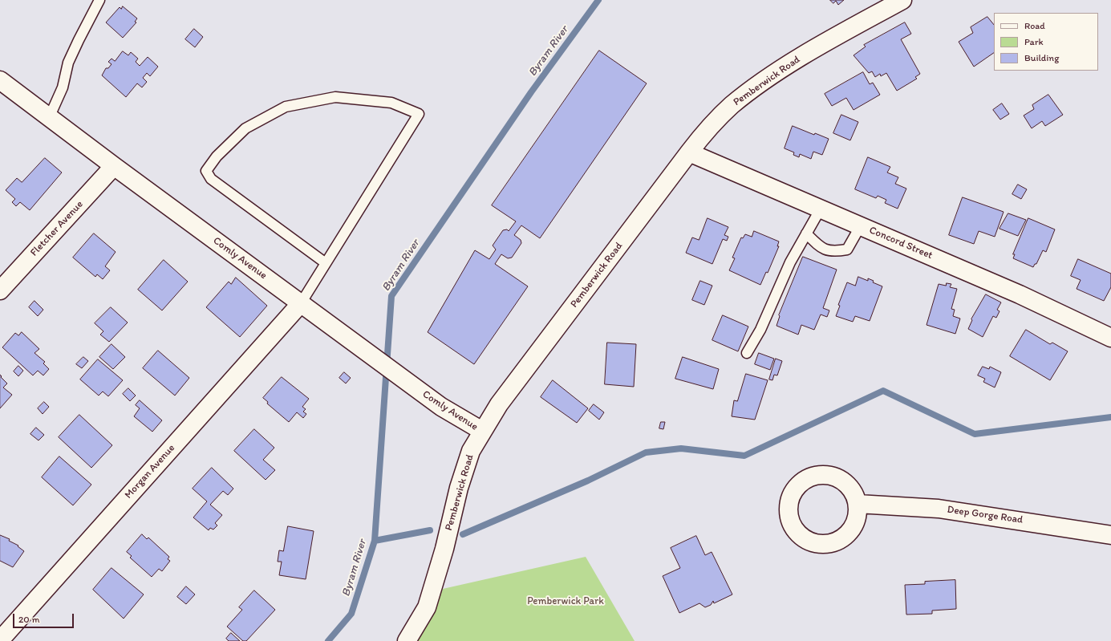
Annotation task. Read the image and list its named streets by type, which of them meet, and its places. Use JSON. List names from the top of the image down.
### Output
{
  "streets": {
    "street": [
      "Pemberwick Road",
      "Fletcher Avenue",
      "Concord Street",
      "Comly Avenue",
      "Morgan Avenue",
      "Deep Gorge Road"
    ]
  },
  "crossings": [
    ["Pemberwick Road", "Concord Street"],
    ["Pemberwick Road", "Comly Avenue"],
    ["Fletcher Avenue", "Comly Avenue"],
    ["Comly Avenue", "Morgan Avenue"]
  ],
  "water": ["Byram River"],
  "parks": ["Pemberwick Park"],
  "legend": ["Road", "Park", "Building"],
  "scale_bar": "20 m"
}
